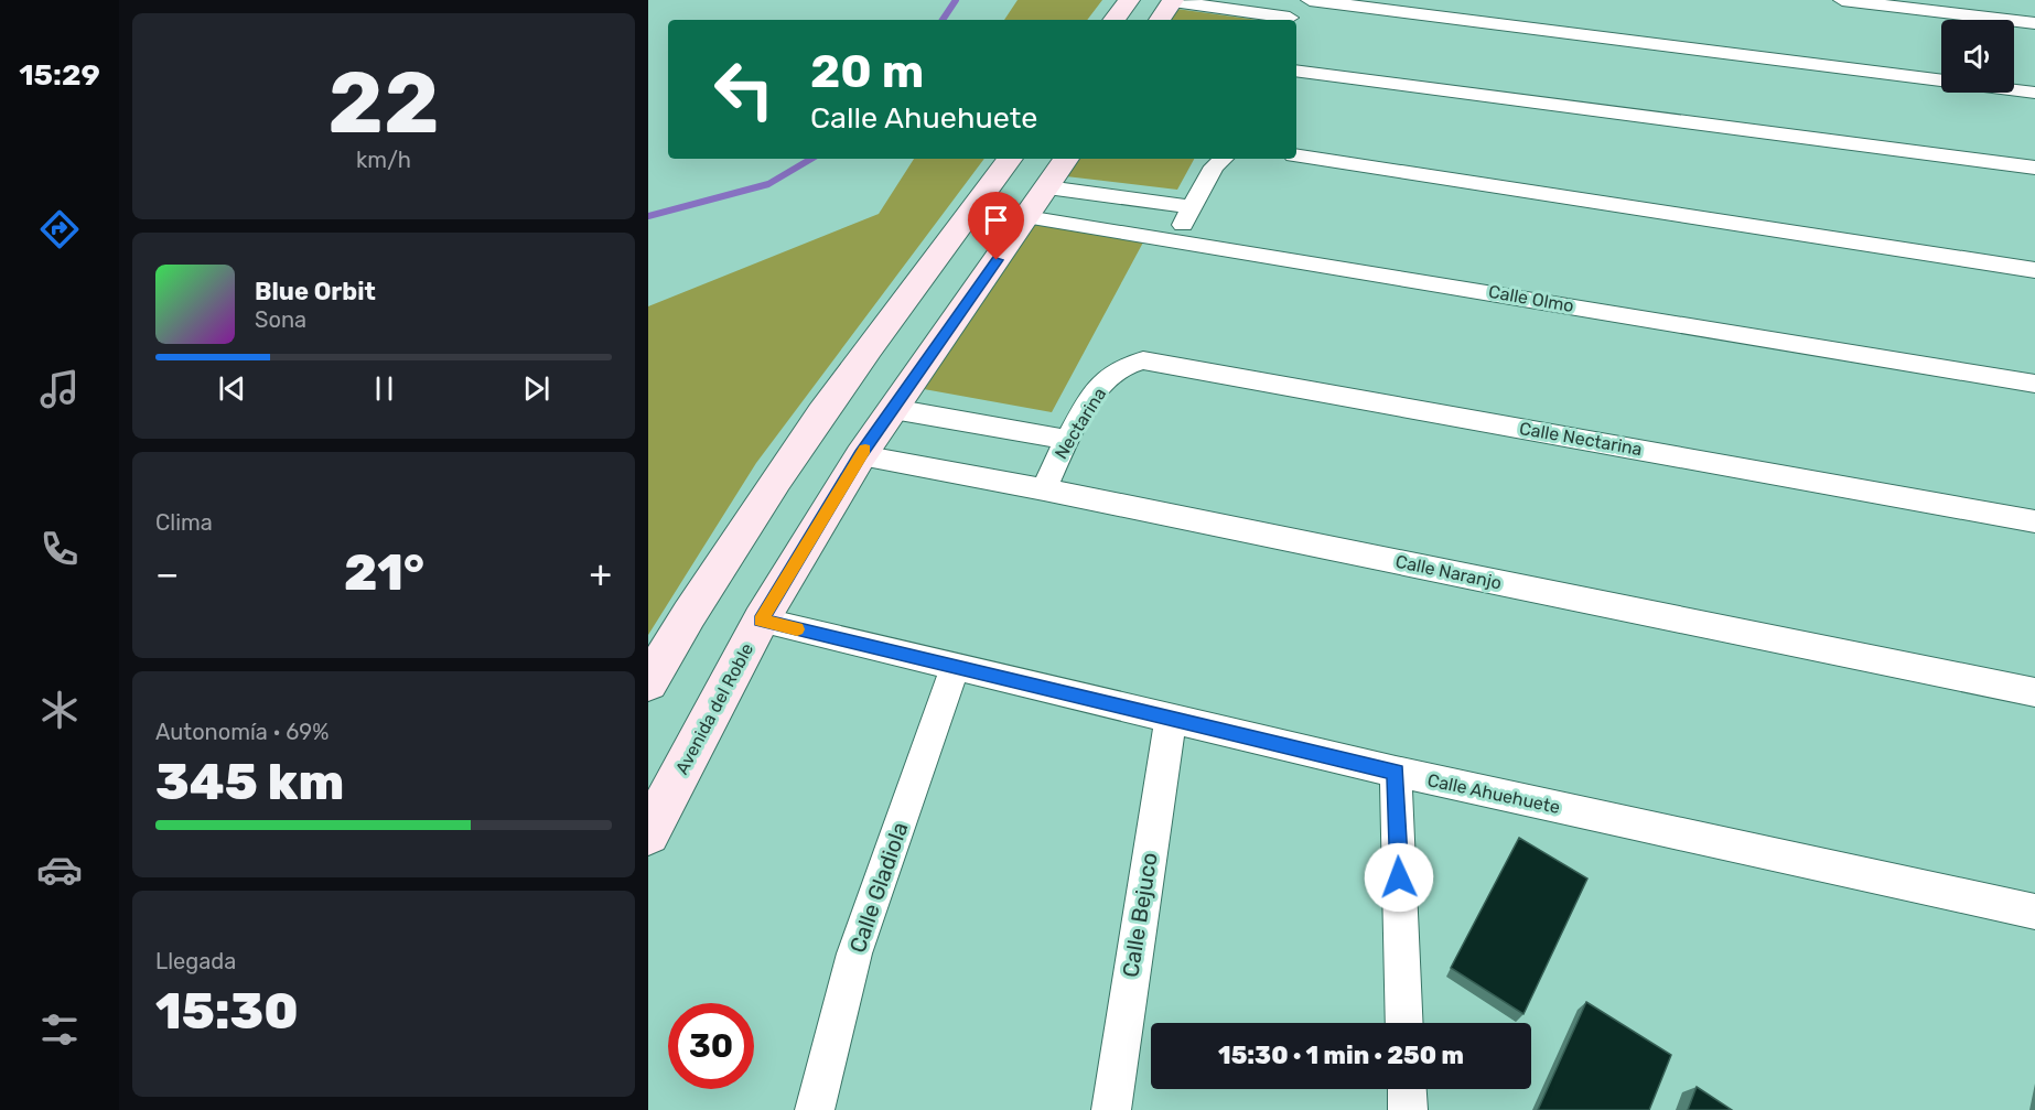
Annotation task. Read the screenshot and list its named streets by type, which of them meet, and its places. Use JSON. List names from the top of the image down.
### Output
{
  "streets": {
    "street": [
      "Calle Olmo",
      "Nectarina",
      "Calle Nectarina",
      "Calle Naranjo",
      "Avenida del Roble",
      "Calle Ahuehuete",
      "Calle Gladiola",
      "Calle Bejuco"
    ]
  },
  "crossings": [
    ["Calle Olmo", "Avenida del Roble"],
    ["Nectarina", "Calle Nectarina"],
    ["Nectarina", "Calle Naranjo"],
    ["Calle Naranjo", "Avenida del Roble"],
    ["Avenida del Roble", "Calle Ahuehuete"],
    ["Calle Ahuehuete", "Calle Gladiola"],
    ["Calle Ahuehuete", "Calle Bejuco"]
  ],
  "page": {
    "tabs": "15:29",
    "tile": [
      ["22", "km/h"],
      "Clima",
      ["Autonomía · 69%", "345 km"],
      ["Llegada", "15:30"]
    ],
    "turn": ["20 m", "Calle Ahuehuete"],
    "song": ["Blue Orbit", "Sona"],
    "heat": ["−", "21°", "+"],
    "limit": "30",
    "trip": "15:30 · 1 min · 250 m"
  }
}
